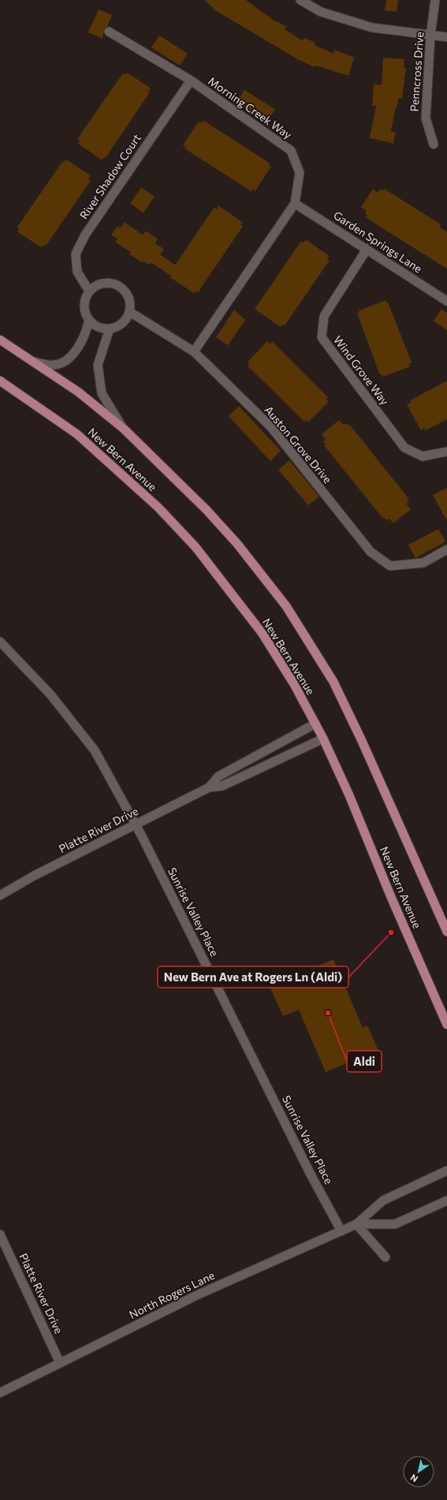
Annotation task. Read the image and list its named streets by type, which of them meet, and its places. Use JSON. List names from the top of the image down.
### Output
{
  "streets": {
    "main road": ["New Bern Avenue"],
    "street": [
      "Penncross Drive",
      "Morning Creek Way",
      "River Shadow Court",
      "Garden Springs Lane",
      "Wind Grove Way",
      "Auston Grove Drive",
      "Platte River Drive",
      "Sunrise Valley Place",
      "North Rogers Lane"
    ]
  },
  "crossings": [
    ["Morning Creek Way", "River Shadow Court"],
    ["Morning Creek Way", "Garden Springs Lane"],
    ["Morning Creek Way", "Auston Grove Drive"],
    ["River Shadow Court", "Auston Grove Drive"],
    ["Garden Springs Lane", "Wind Grove Way"],
    ["New Bern Avenue", "Platte River Drive"],
    ["Platte River Drive", "Sunrise Valley Place"],
    ["Platte River Drive", "North Rogers Lane"],
    ["Sunrise Valley Place", "North Rogers Lane"]
  ],
  "places": ["New Bern Ave at Rogers Ln (Aldi)", "Aldi"],
  "north": "bottom left"
}
